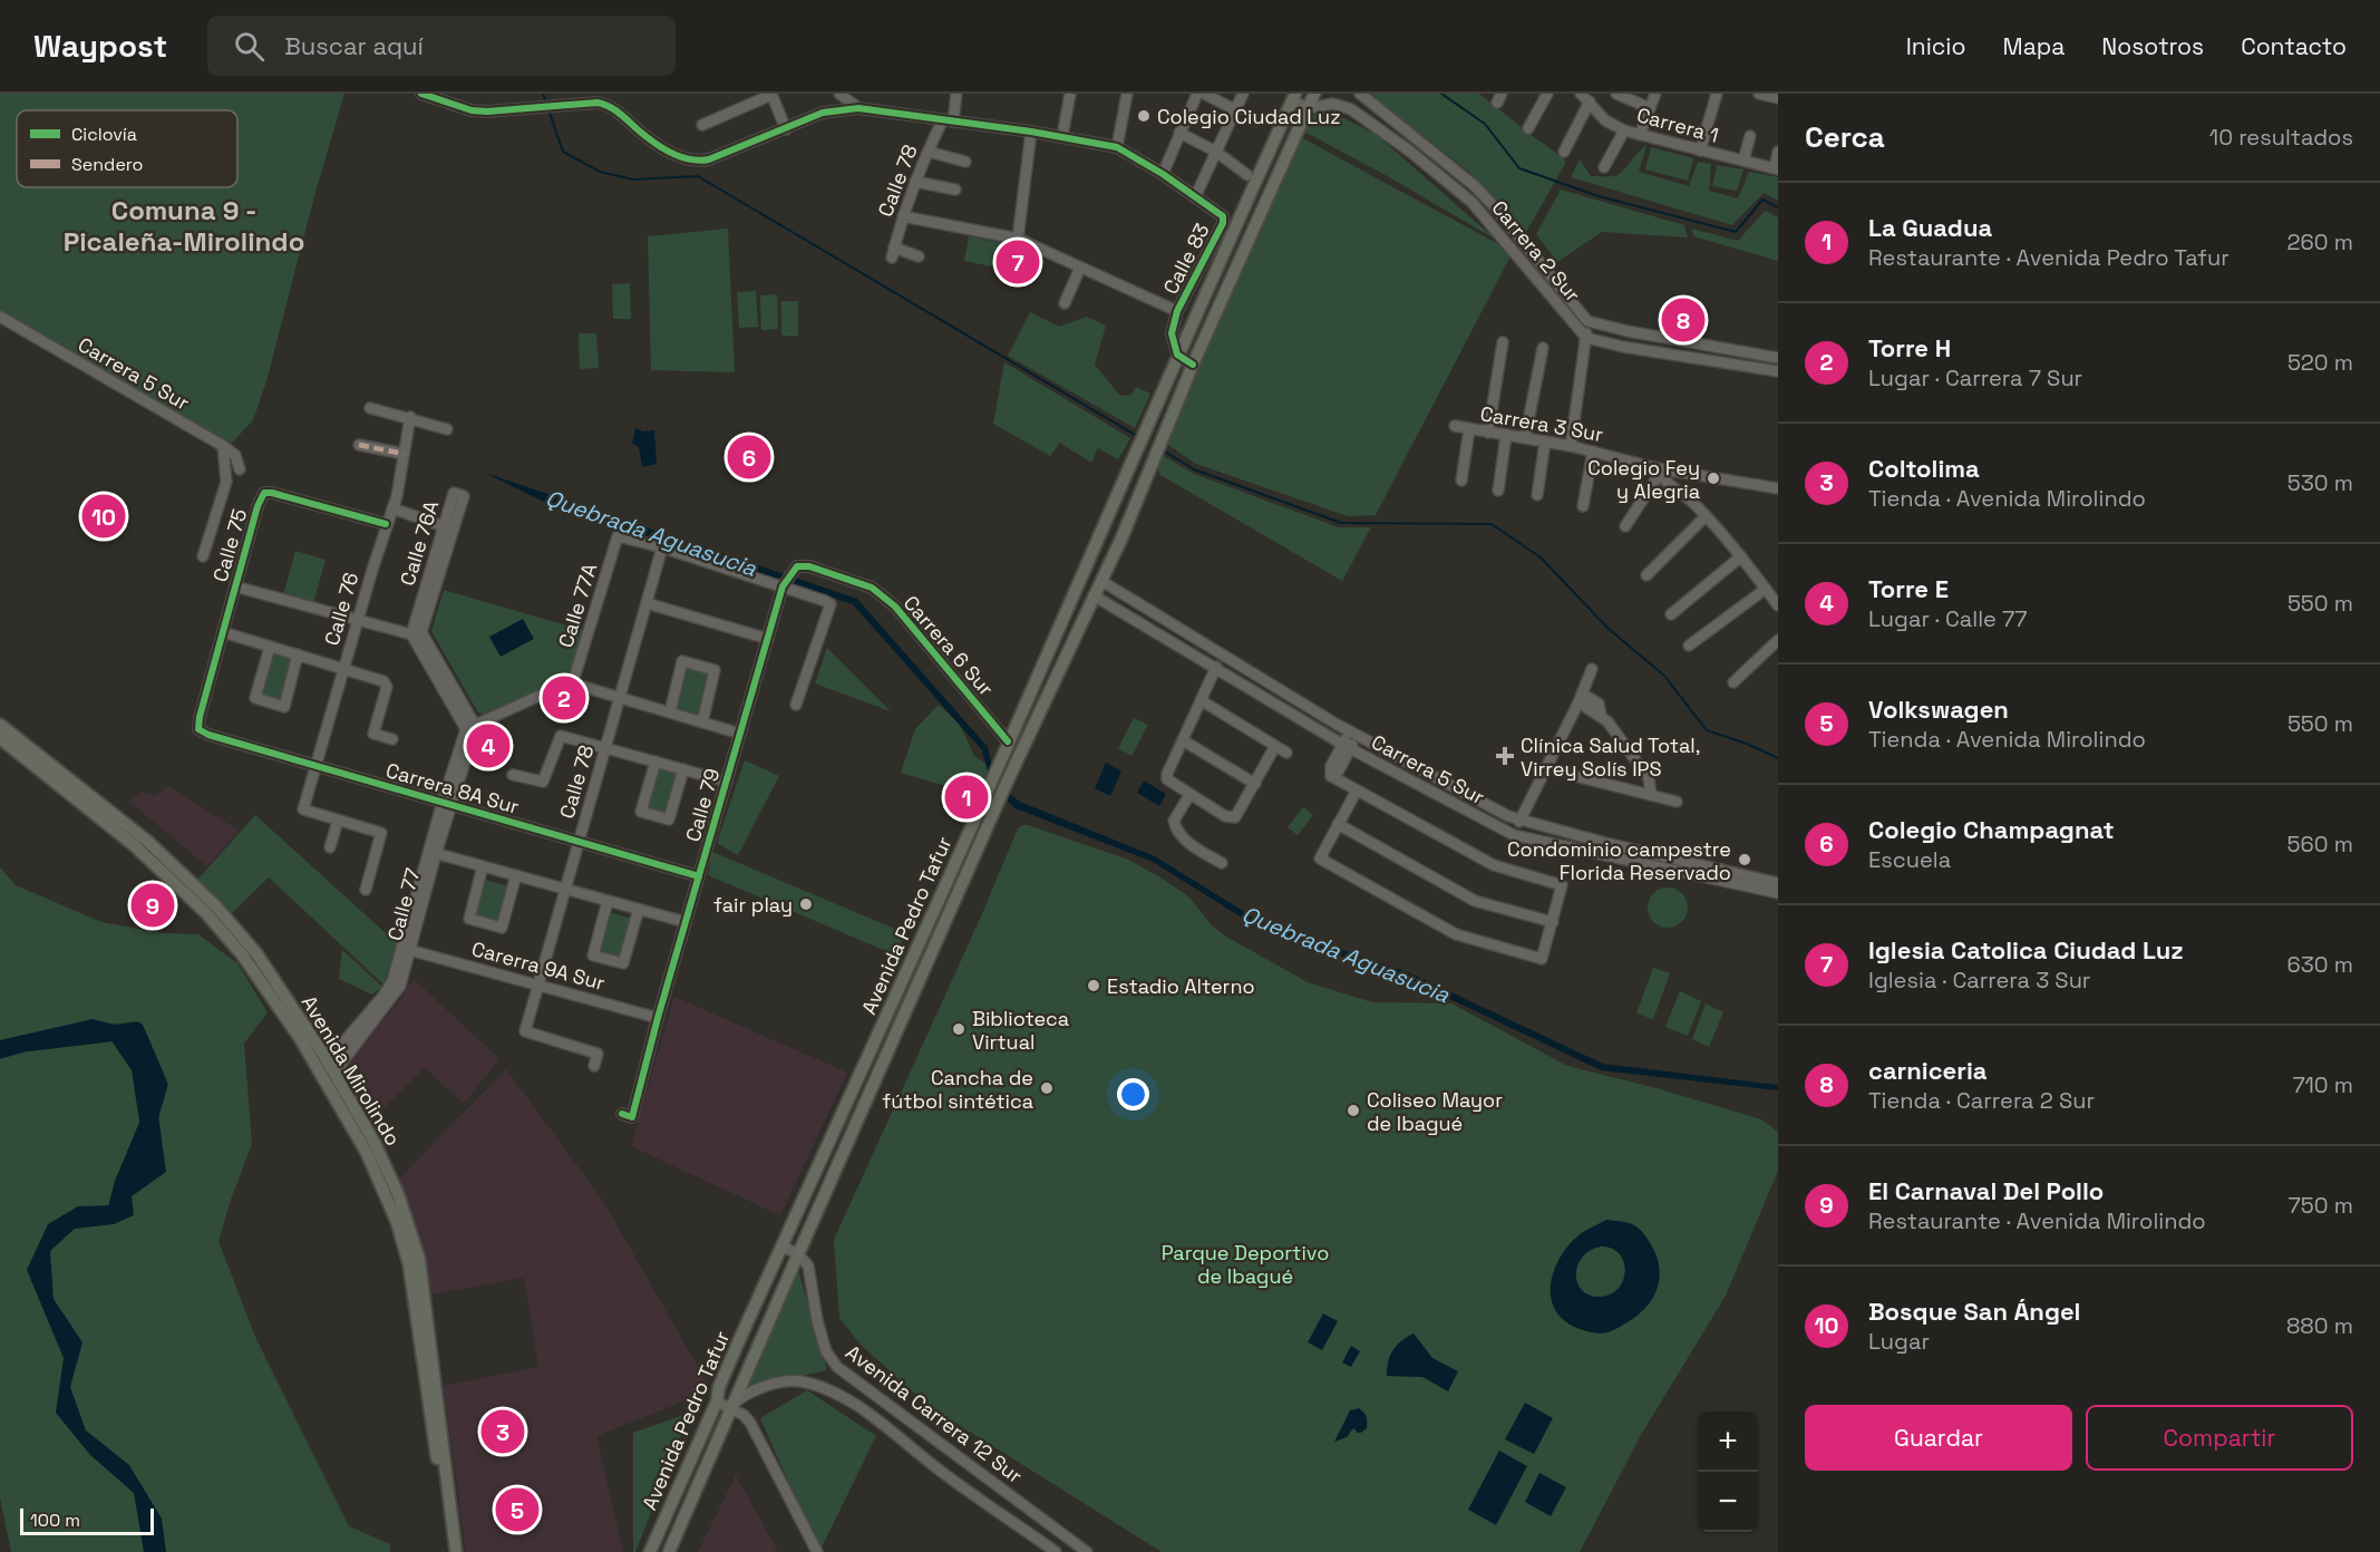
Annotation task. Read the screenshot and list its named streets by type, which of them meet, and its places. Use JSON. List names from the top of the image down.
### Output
{
  "streets": {
    "main road": ["Avenida Pedro Tafur", "Avenida Mirolindo"],
    "street": [
      "Carrera 1",
      "Calle 78",
      "Carrera 2 Sur",
      "Calle 83",
      "Carrera 5 Sur",
      "Carrera 3 Sur",
      "Calle 76A",
      "Calle 75",
      "Calle 77A",
      "Calle 76",
      "Carrera 6 Sur",
      "Carrera 8A Sur",
      "Calle 79",
      "Calle 77",
      "Carerra 9A Sur",
      "Avenida Carrera 12 Sur"
    ]
  },
  "crossings": [
    ["Calle 78", "Calle 77A"],
    ["Calle 78", "Carrera 8A Sur"],
    ["Calle 78", "Carerra 9A Sur"],
    ["Carrera 2 Sur", "Avenida Pedro Tafur"],
    ["Calle 83", "Avenida Pedro Tafur"],
    ["Carrera 5 Sur", "Avenida Pedro Tafur"],
    ["Calle 75", "Calle 76"],
    ["Calle 75", "Carrera 8A Sur"],
    ["Calle 76", "Carrera 8A Sur"],
    ["Carrera 6 Sur", "Calle 79"],
    ["Carrera 6 Sur", "Avenida Pedro Tafur"],
    ["Carrera 8A Sur", "Calle 79"],
    ["Carrera 8A Sur", "Calle 77"],
    ["Calle 79", "Carerra 9A Sur"],
    ["Calle 77", "Carerra 9A Sur"],
    ["Calle 77", "Avenida Mirolindo"],
    ["Avenida Pedro Tafur", "Avenida Carrera 12 Sur"]
  ],
  "districts": ["Comuna 9 - Picaleña-Mirolindo"],
  "water": ["Quebrada Aguasucia"],
  "parks": ["Parque Deportivo de Ibagué"],
  "places": {
    "other": [
      "Colegio Ciudad Luz",
      "Colegio Fey y Alegria",
      "Condominio campestre Florida Reservado",
      "fair play",
      "Estadio Alterno",
      "Biblioteca Virtual",
      "Cancha de fútbol sintética",
      "Coliseo Mayor de Ibagué"
    ],
    "health": ["Clínica Salud Total, Virrey Solís IPS"]
  },
  "legend": ["Ciclovía", "Sendero"],
  "scale_bar": "100 m",
  "page": {
    "header": "Waypost",
    "search": "Buscar aquí",
    "nav": [
      "Inicio",
      "Mapa",
      "Nosotros",
      "Contacto"
    ],
    "heading": ["Cerca", "10 resultados"],
    "list": [
      {
        "mark": "1",
        "name": "La Guadua",
        "note": "Restaurante · Avenida Pedro Tafur",
        "value": "260 m"
      },
      {
        "mark": "2",
        "name": "Torre H",
        "note": "Lugar · Carrera 7 Sur",
        "value": "520 m"
      },
      {
        "mark": "3",
        "name": "Coltolima",
        "note": "Tienda · Avenida Mirolindo",
        "value": "530 m"
      },
      {
        "mark": "4",
        "name": "Torre E",
        "note": "Lugar · Calle 77",
        "value": "550 m"
      },
      {
        "mark": "5",
        "name": "Volkswagen",
        "note": "Tienda · Avenida Mirolindo",
        "value": "550 m"
      },
      {
        "mark": "6",
        "name": "Colegio Champagnat",
        "note": "Escuela",
        "value": "560 m"
      },
      {
        "mark": "7",
        "name": "Iglesia Catolica Ciudad Luz",
        "note": "Iglesia · Carrera 3 Sur",
        "value": "630 m"
      },
      {
        "mark": "8",
        "name": "carniceria",
        "note": "Tienda · Carrera 2 Sur",
        "value": "710 m"
      },
      {
        "mark": "9",
        "name": "El Carnaval Del Pollo",
        "note": "Restaurante · Avenida Mirolindo",
        "value": "750 m"
      },
      {
        "mark": "10",
        "name": "Bosque San Ángel",
        "note": "Lugar",
        "value": "880 m"
      }
    ],
    "pins": [
      "7",
      "8",
      "6",
      "10",
      "2",
      "4",
      "1",
      "9",
      "3",
      "5"
    ],
    "buttons": ["Guardar", "Compartir"],
    "map_buttons": ["+", "−"],
    "scale": "100 m"
  }
}
